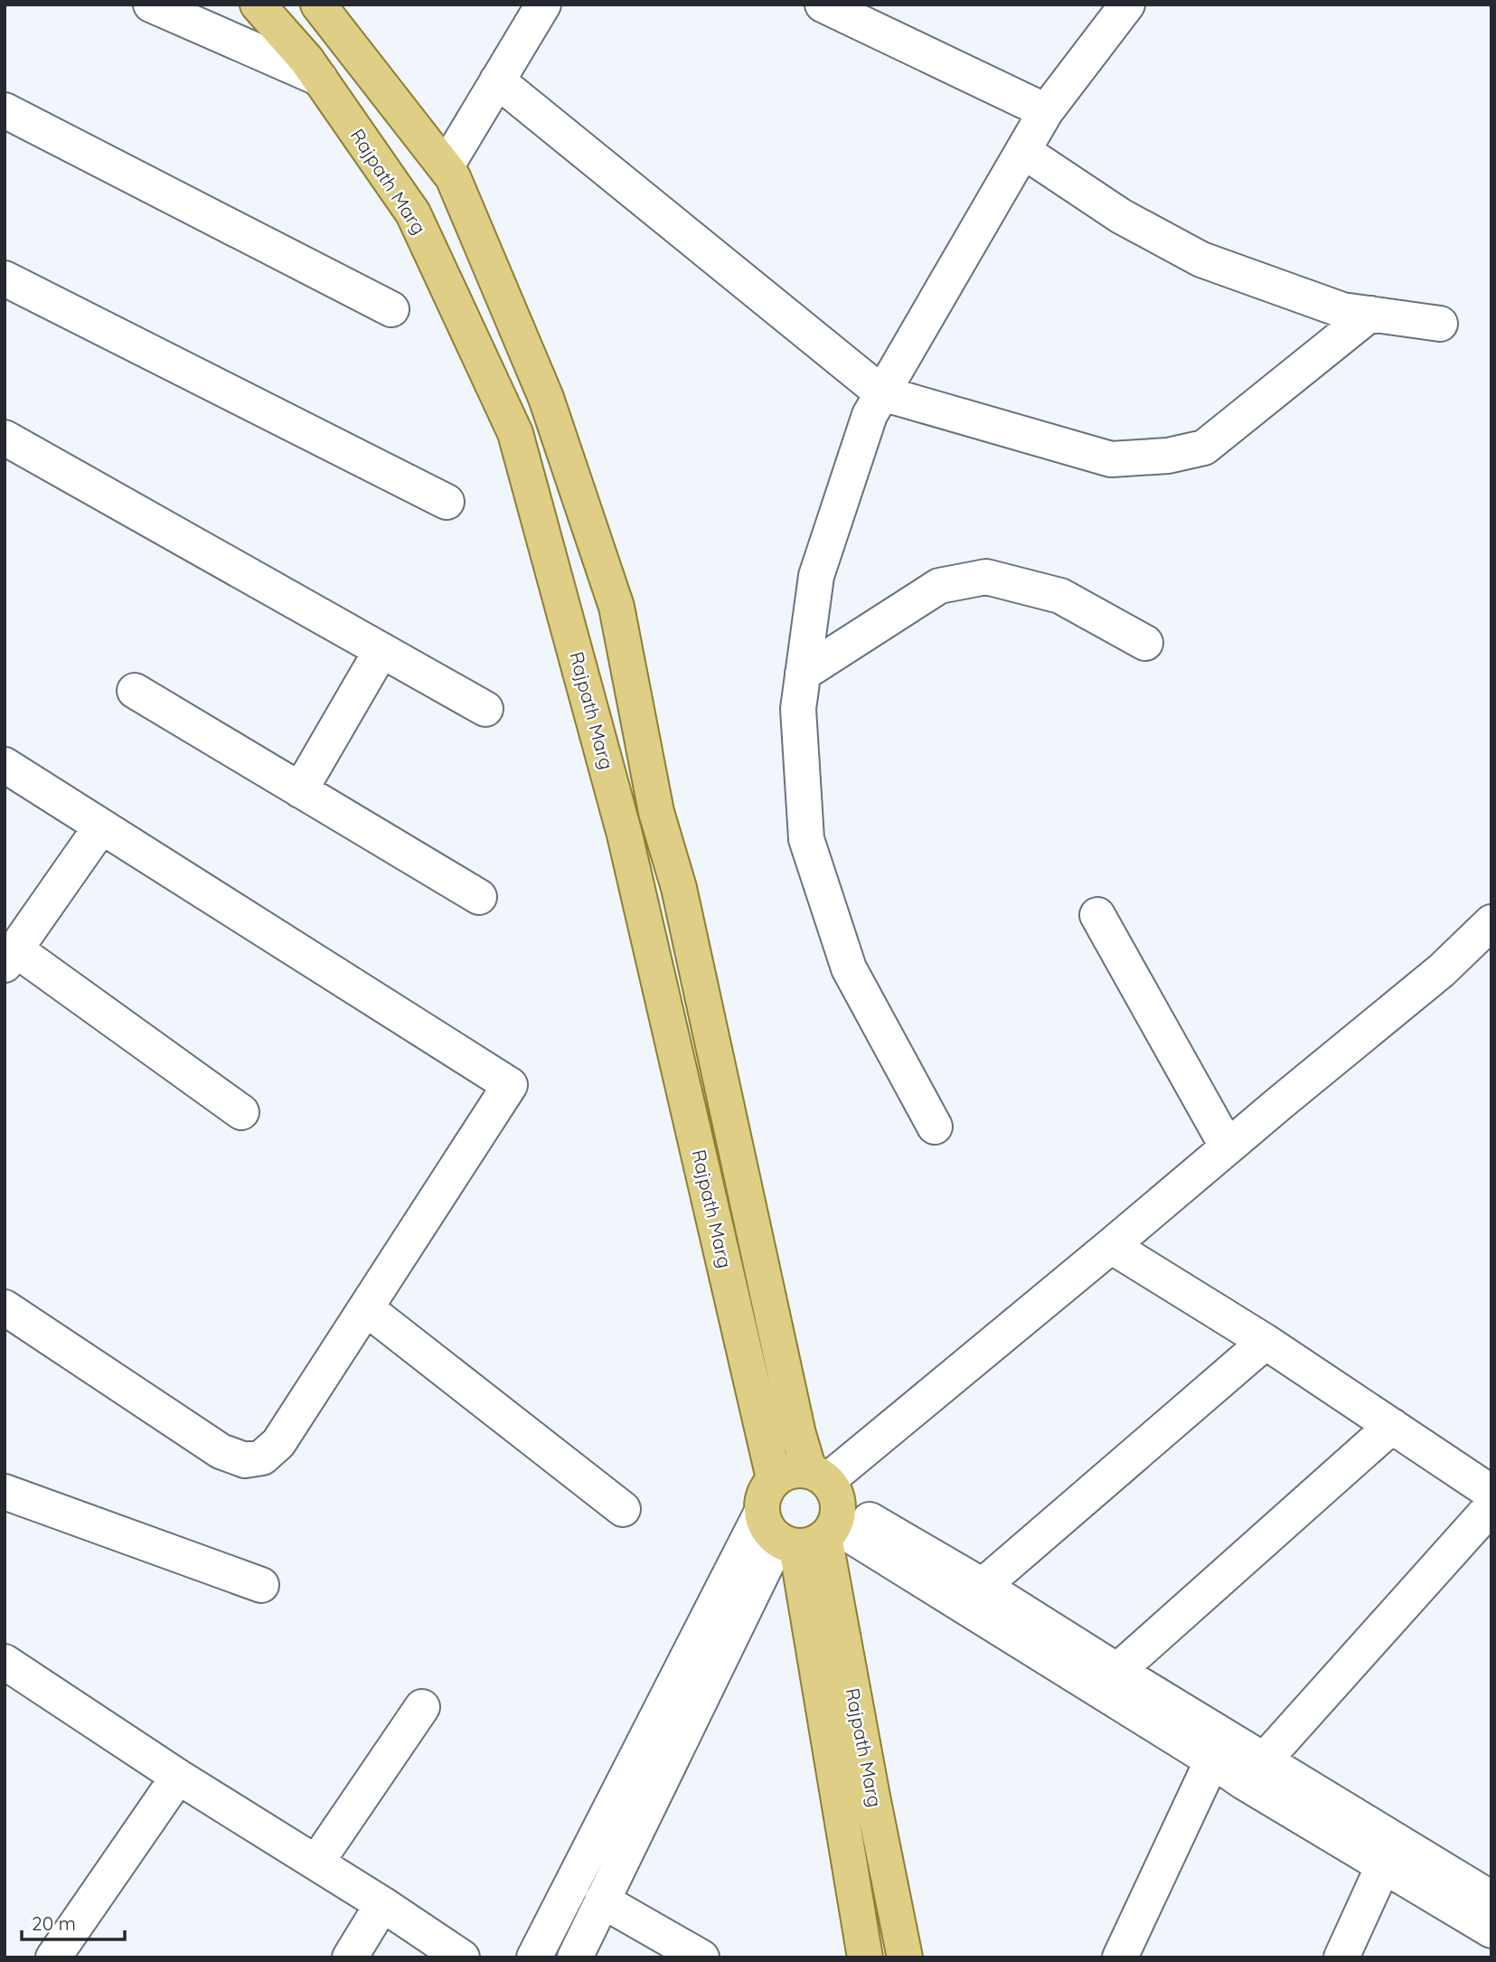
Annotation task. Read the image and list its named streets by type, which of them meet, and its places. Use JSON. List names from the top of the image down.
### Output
{
  "streets": {
    "main road": ["Rajpath Marg"]
  },
  "scale_bar": "20 m"
}
